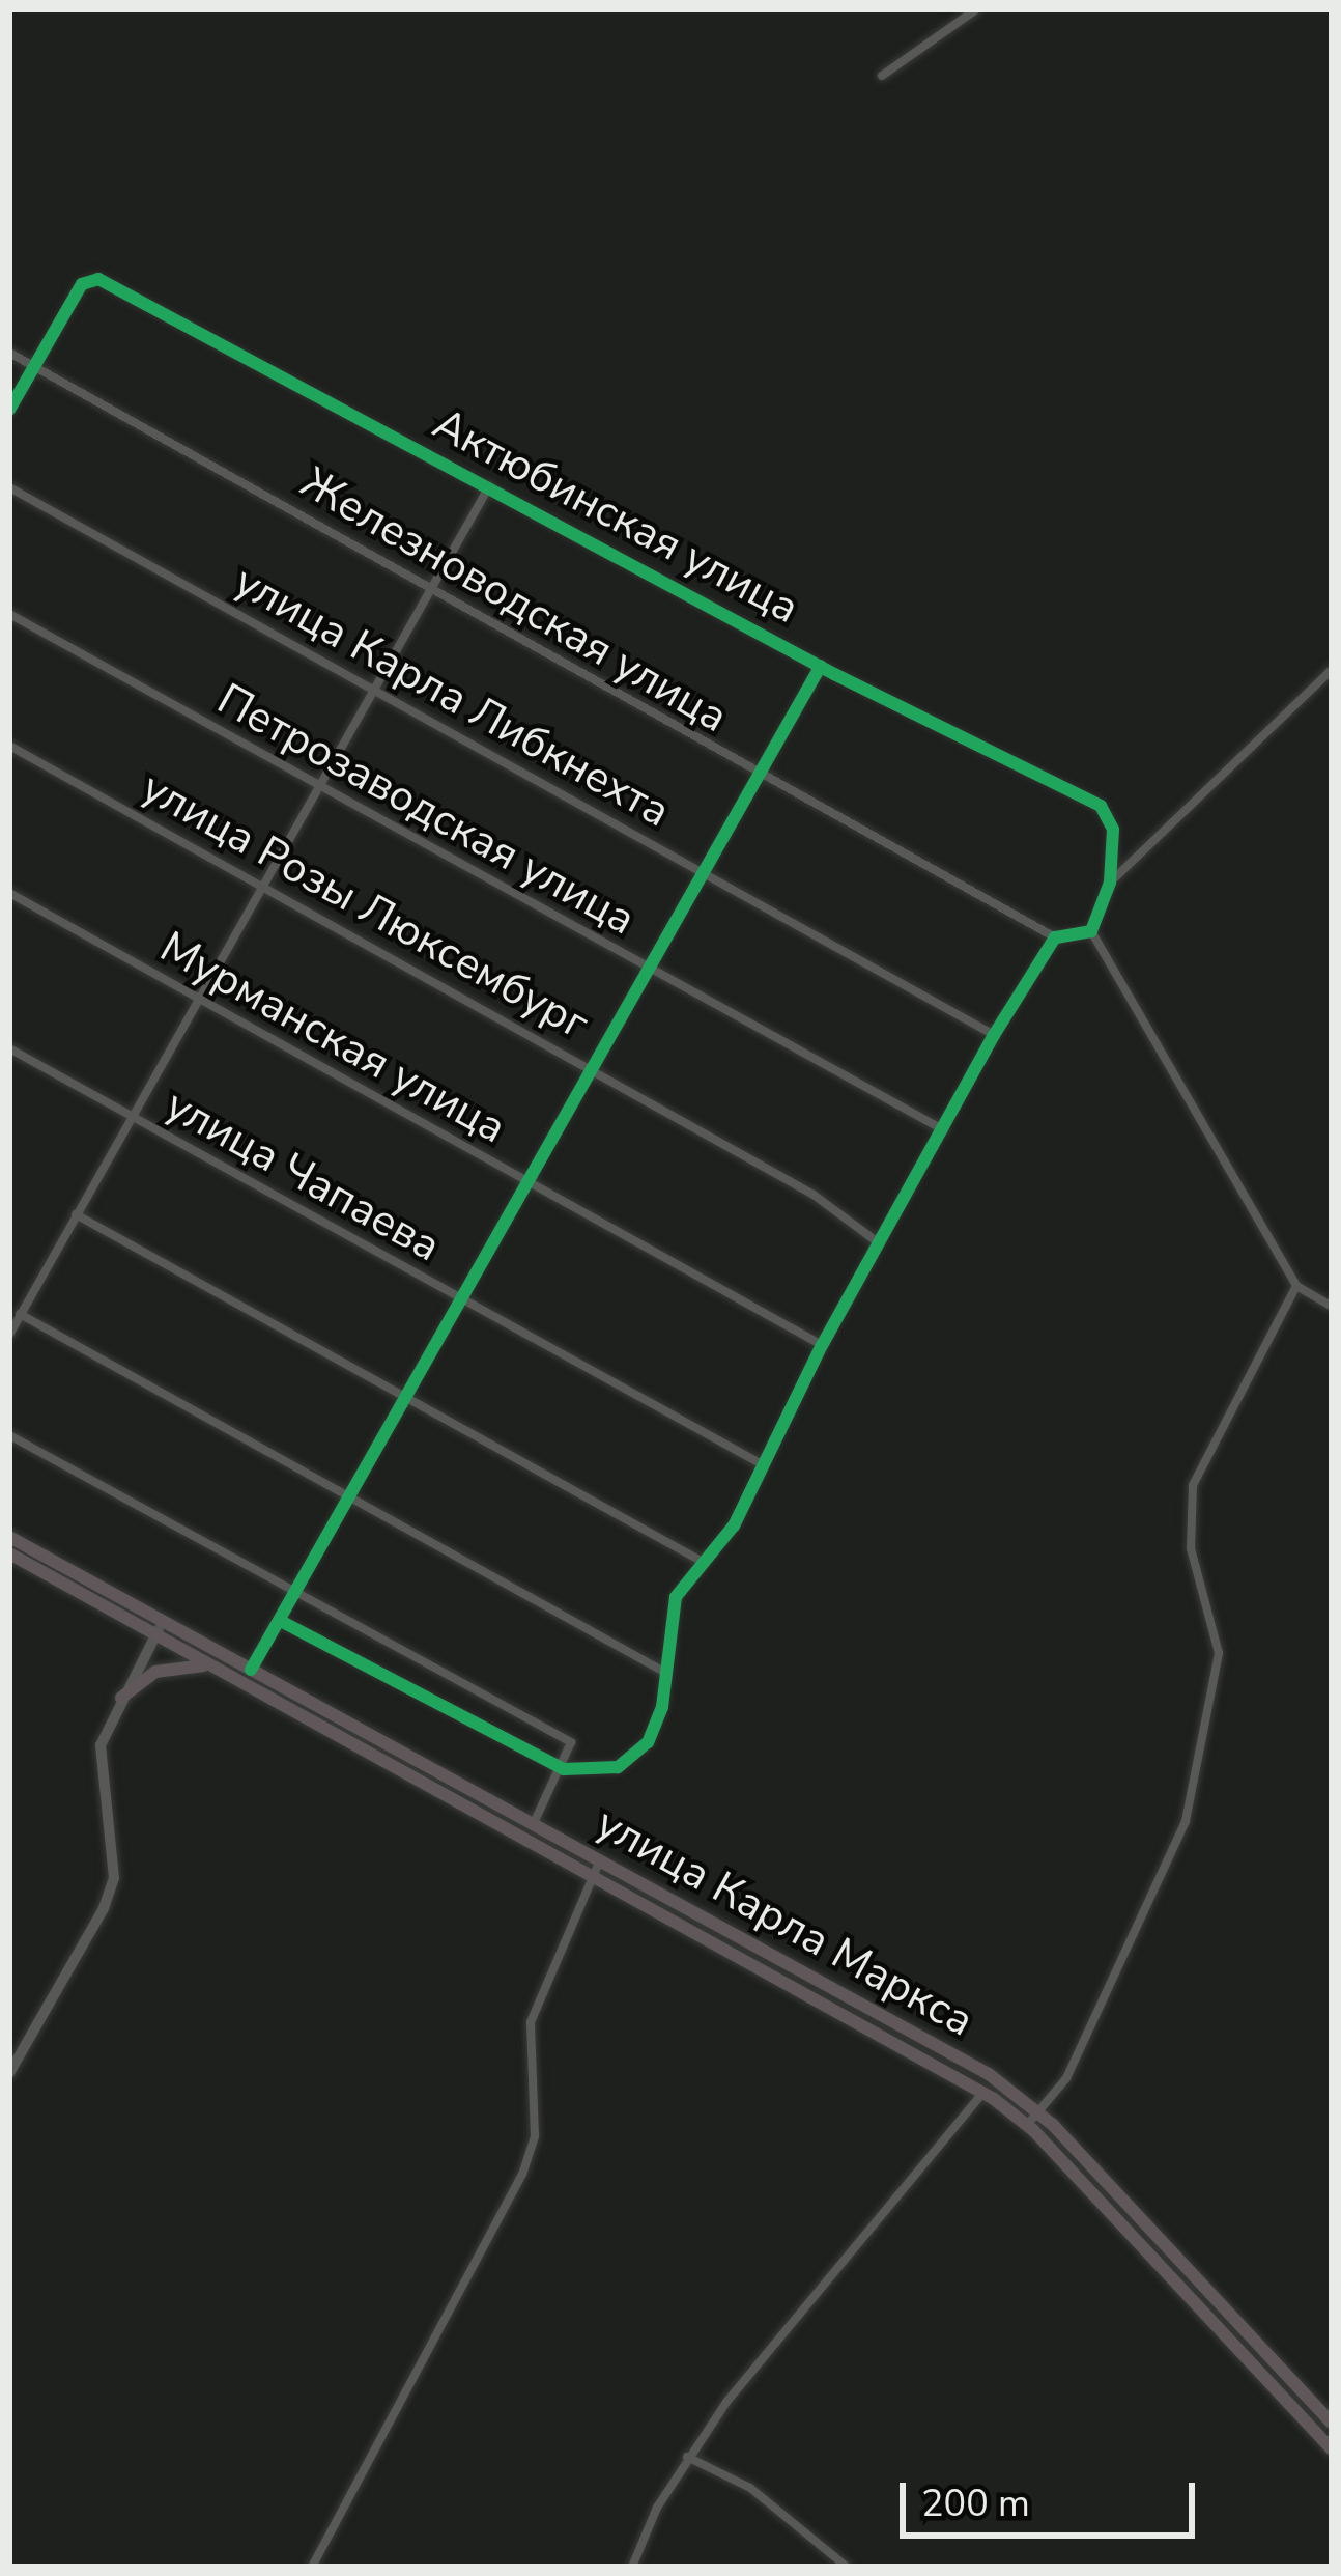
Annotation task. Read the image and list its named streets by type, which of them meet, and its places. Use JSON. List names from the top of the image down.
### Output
{
  "streets": {
    "main road": ["улица Карла Маркса"],
    "street": [
      "Актюбинская улица",
      "Железноводская улица",
      "улица Карла Либкнехта",
      "Петрозаводская улица",
      "улица Розы Люксембург",
      "Мурманская улица",
      "улица Чапаева"
    ]
  },
  "crossings": [
    ["Актюбинская улица", "Железноводская улица"]
  ],
  "scale_bar": "200 m"
}
